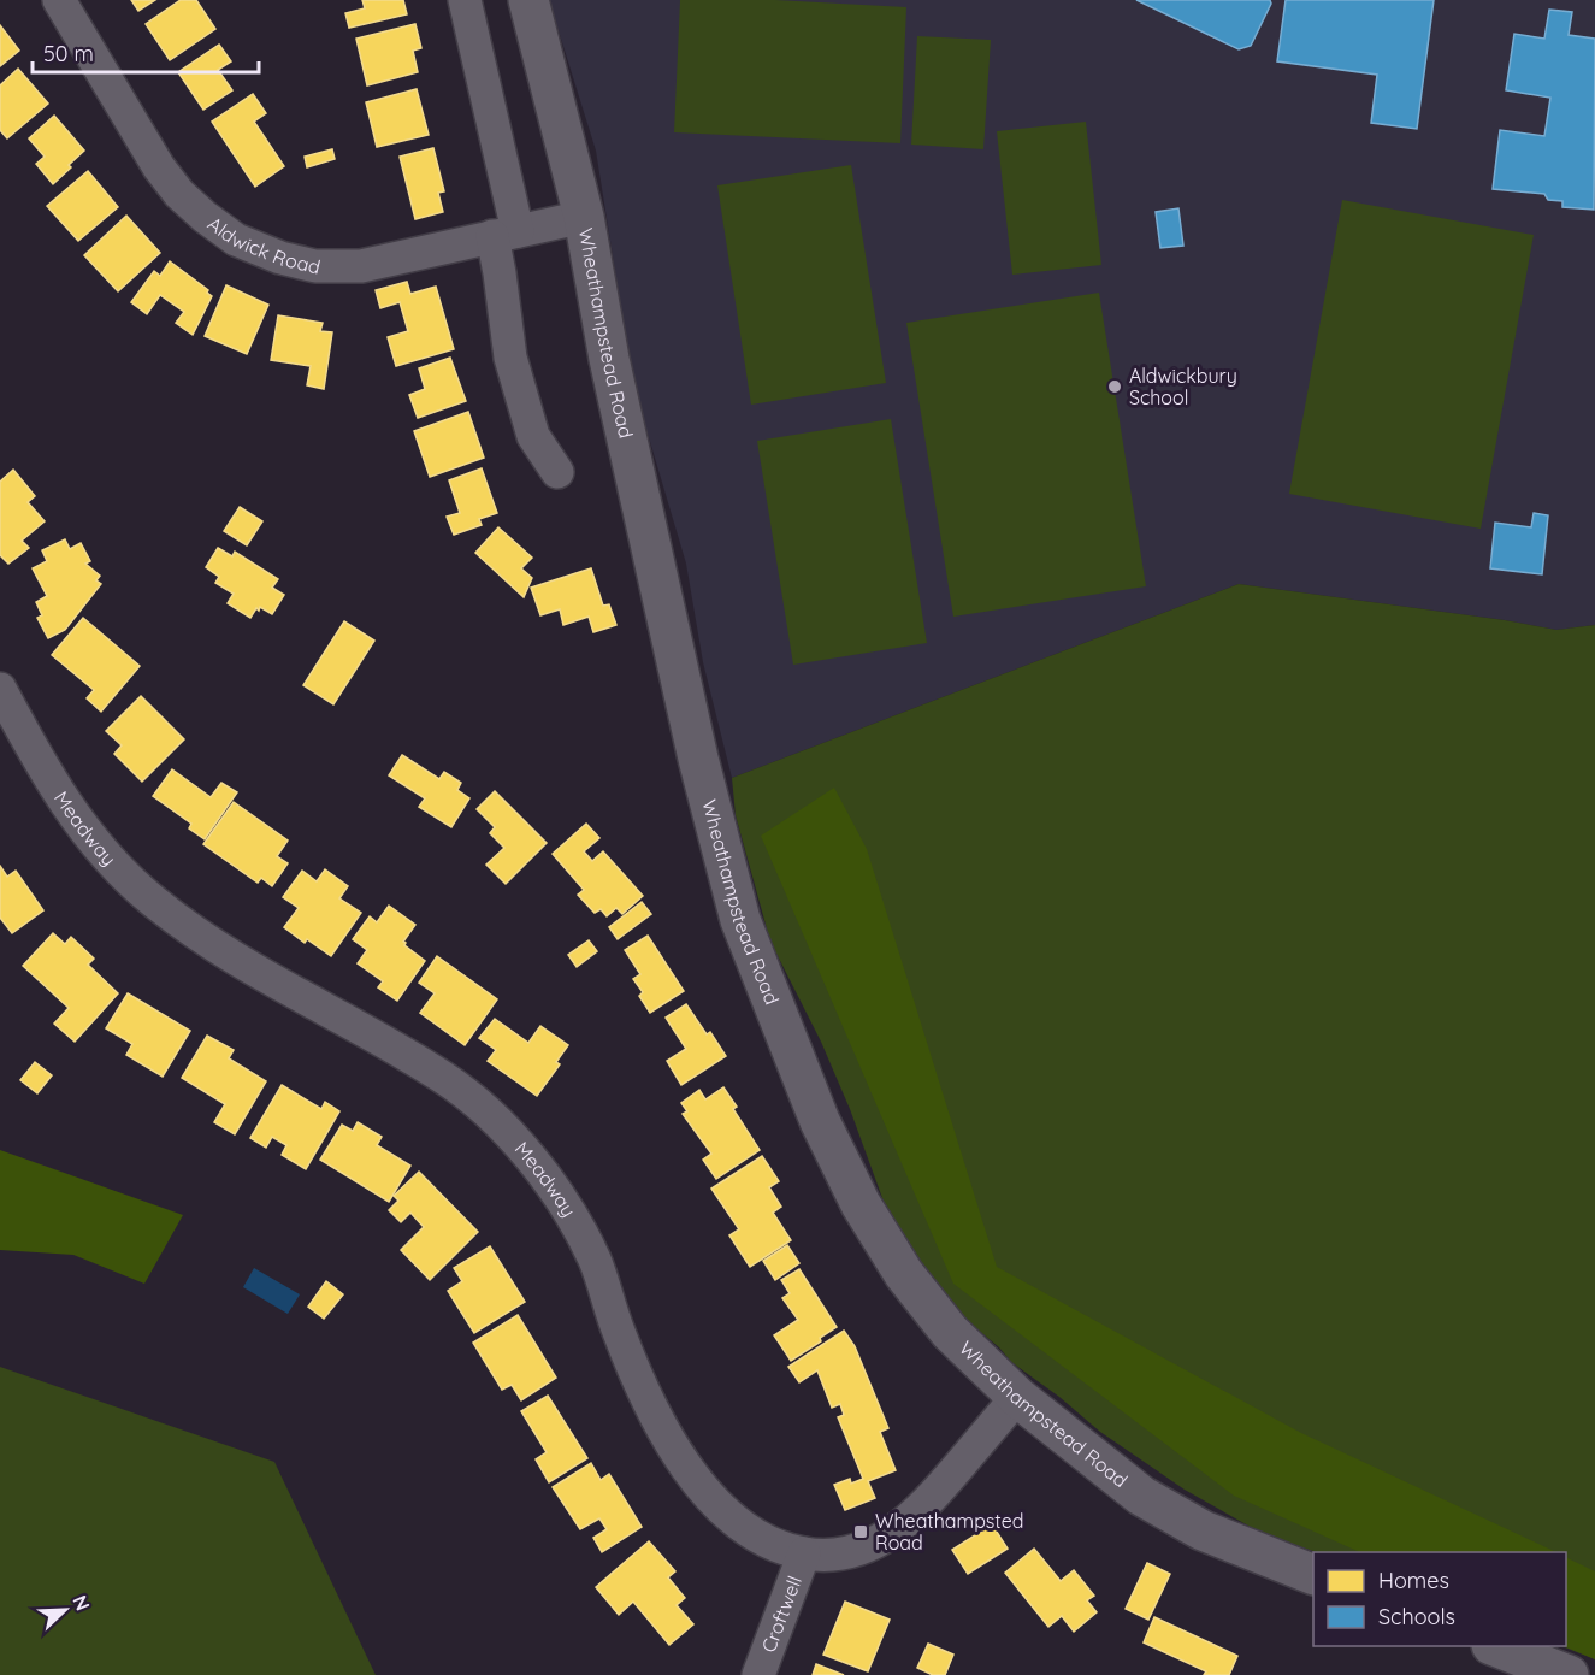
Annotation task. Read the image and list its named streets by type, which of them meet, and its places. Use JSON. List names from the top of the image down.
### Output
{
  "streets": {
    "street": [
      "Aldwick Road",
      "Wheathampstead Road",
      "Meadway",
      "Croftwell"
    ]
  },
  "crossings": [
    ["Aldwick Road", "Wheathampstead Road"],
    ["Wheathampstead Road", "Meadway"],
    ["Meadway", "Croftwell"]
  ],
  "places": {
    "other": ["Aldwickbury School"],
    "transit": ["Wheathampsted Road"]
  },
  "legend": ["Homes", "Schools"],
  "scale_bar": "50 m",
  "north": "top right"
}
